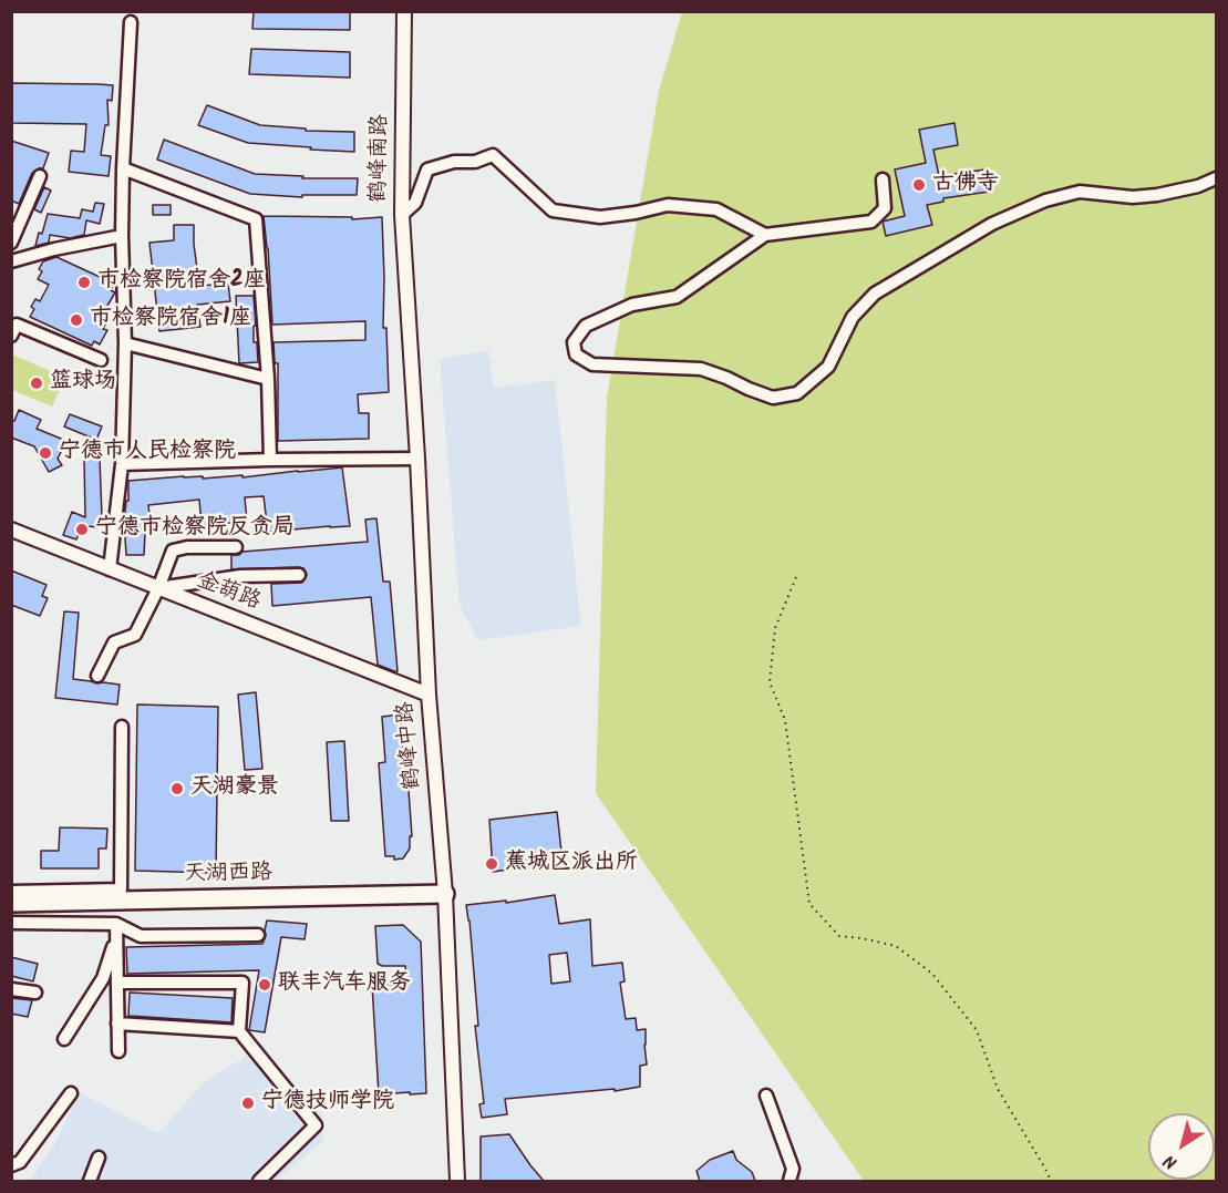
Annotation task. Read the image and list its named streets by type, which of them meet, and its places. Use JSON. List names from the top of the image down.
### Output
{
  "streets": {
    "main road": ["天湖西路"],
    "street": ["鹤峰南路", "金葫路", "鹤峰中路"]
  },
  "crossings": [
    ["鹤峰南路", "鹤峰中路"],
    ["金葫路", "鹤峰中路"],
    ["鹤峰中路", "天湖西路"]
  ],
  "places": [
    "古佛寺",
    "市检察院宿舍2座",
    "市检察院宿舍1座",
    "篮球场",
    "宁德市人民检察院",
    "宁德市检察院反贪局",
    "天湖豪景",
    "蕉城区派出所",
    "联丰汽车服务",
    "宁德技师学院"
  ],
  "north": "bottom left"
}
